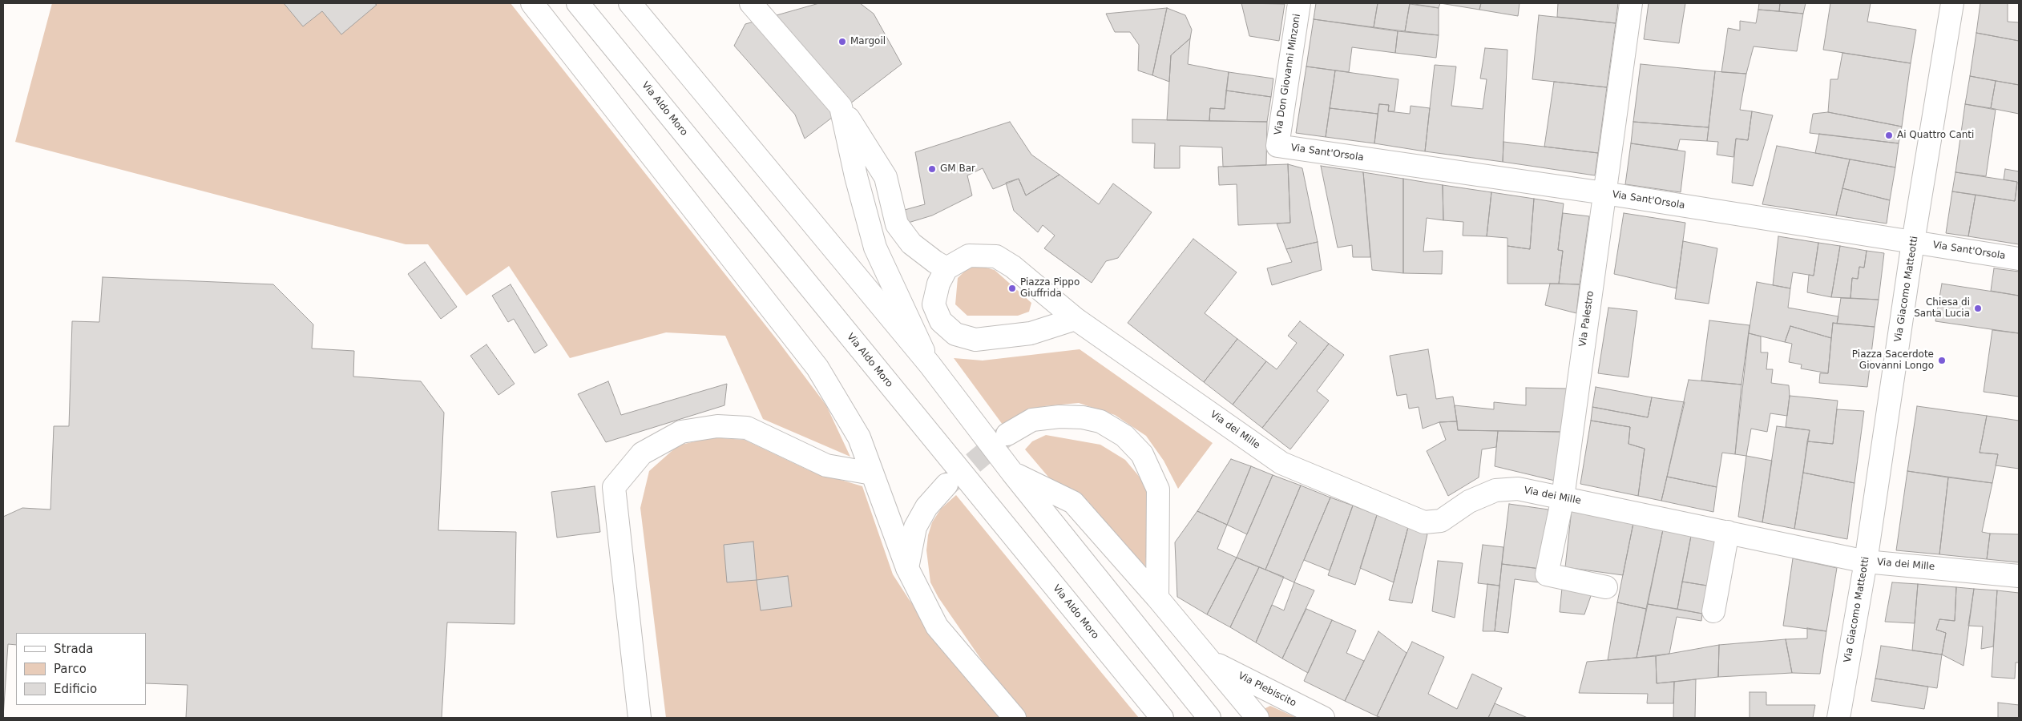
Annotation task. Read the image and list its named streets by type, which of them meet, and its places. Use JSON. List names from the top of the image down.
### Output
{
  "streets": {
    "street": [
      "Via Don Giovanni Minzoni",
      "Via Aldo Moro",
      "Via Sant'Orsola",
      "Via Giacomo Matteotti",
      "Via Palestro",
      "Via dei Mille",
      "Via Plebiscito"
    ]
  },
  "crossings": [
    ["Via Don Giovanni Minzoni", "Via Sant'Orsola"],
    ["Via Sant'Orsola", "Via Giacomo Matteotti"],
    ["Via Sant'Orsola", "Via Palestro"],
    ["Via Giacomo Matteotti", "Via dei Mille"],
    ["Via Palestro", "Via dei Mille"]
  ],
  "places": [
    "Margoil",
    "Ai Quattro Canti",
    "GM Bar",
    "Piazza Pippo Giuffrida",
    "Chiesa di Santa Lucia",
    "Piazza Sacerdote Giovanni Longo"
  ],
  "legend": ["Strada", "Parco", "Edificio"]
}
